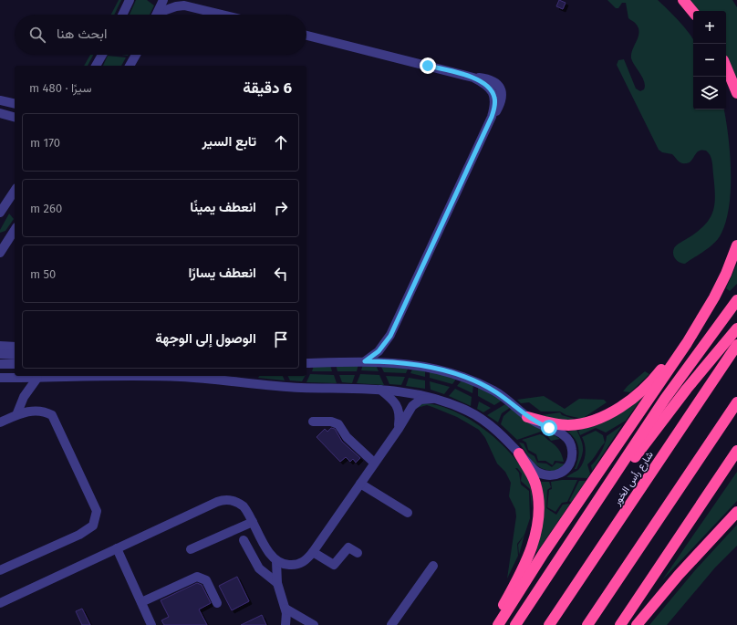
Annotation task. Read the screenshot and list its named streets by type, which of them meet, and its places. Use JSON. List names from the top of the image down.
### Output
{
  "streets": {
    "highway": ["شارع رأس الخور"]
  },
  "page": {
    "map_buttons": ["+", "−"],
    "search": "ابحث هنا",
    "heading": ["6 دقيقة", "سيرًا · 480 m"],
    "list": [
      ["تابع السير", "170 m"],
      ["انعطف يمينًا", "260 m"],
      ["انعطف يسارًا", "50 m"],
      "الوصول إلى الوجهة"
    ]
  }
}
